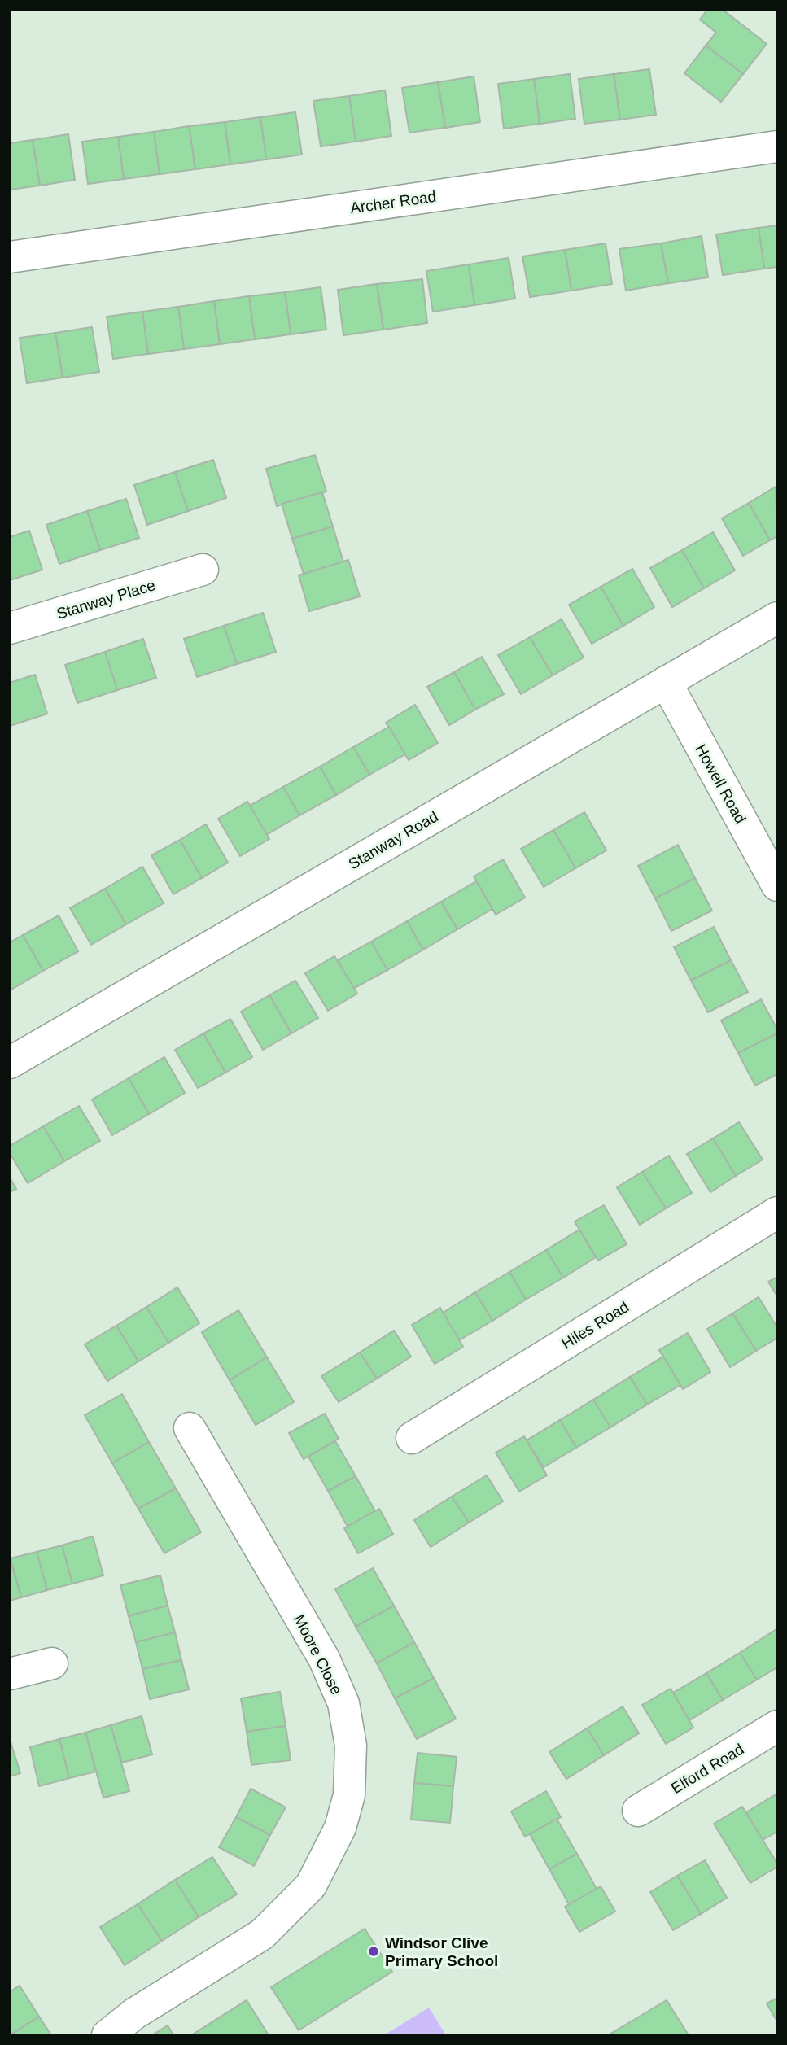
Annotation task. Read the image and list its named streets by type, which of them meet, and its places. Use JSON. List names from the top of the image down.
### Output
{
  "streets": {
    "street": [
      "Archer Road",
      "Stanway Place",
      "Howell Road",
      "Stanway Road",
      "Hiles Road",
      "Moore Close",
      "Elford Road"
    ]
  },
  "crossings": [
    ["Howell Road", "Stanway Road"]
  ],
  "places": ["Windsor Clive Primary School"]
}
